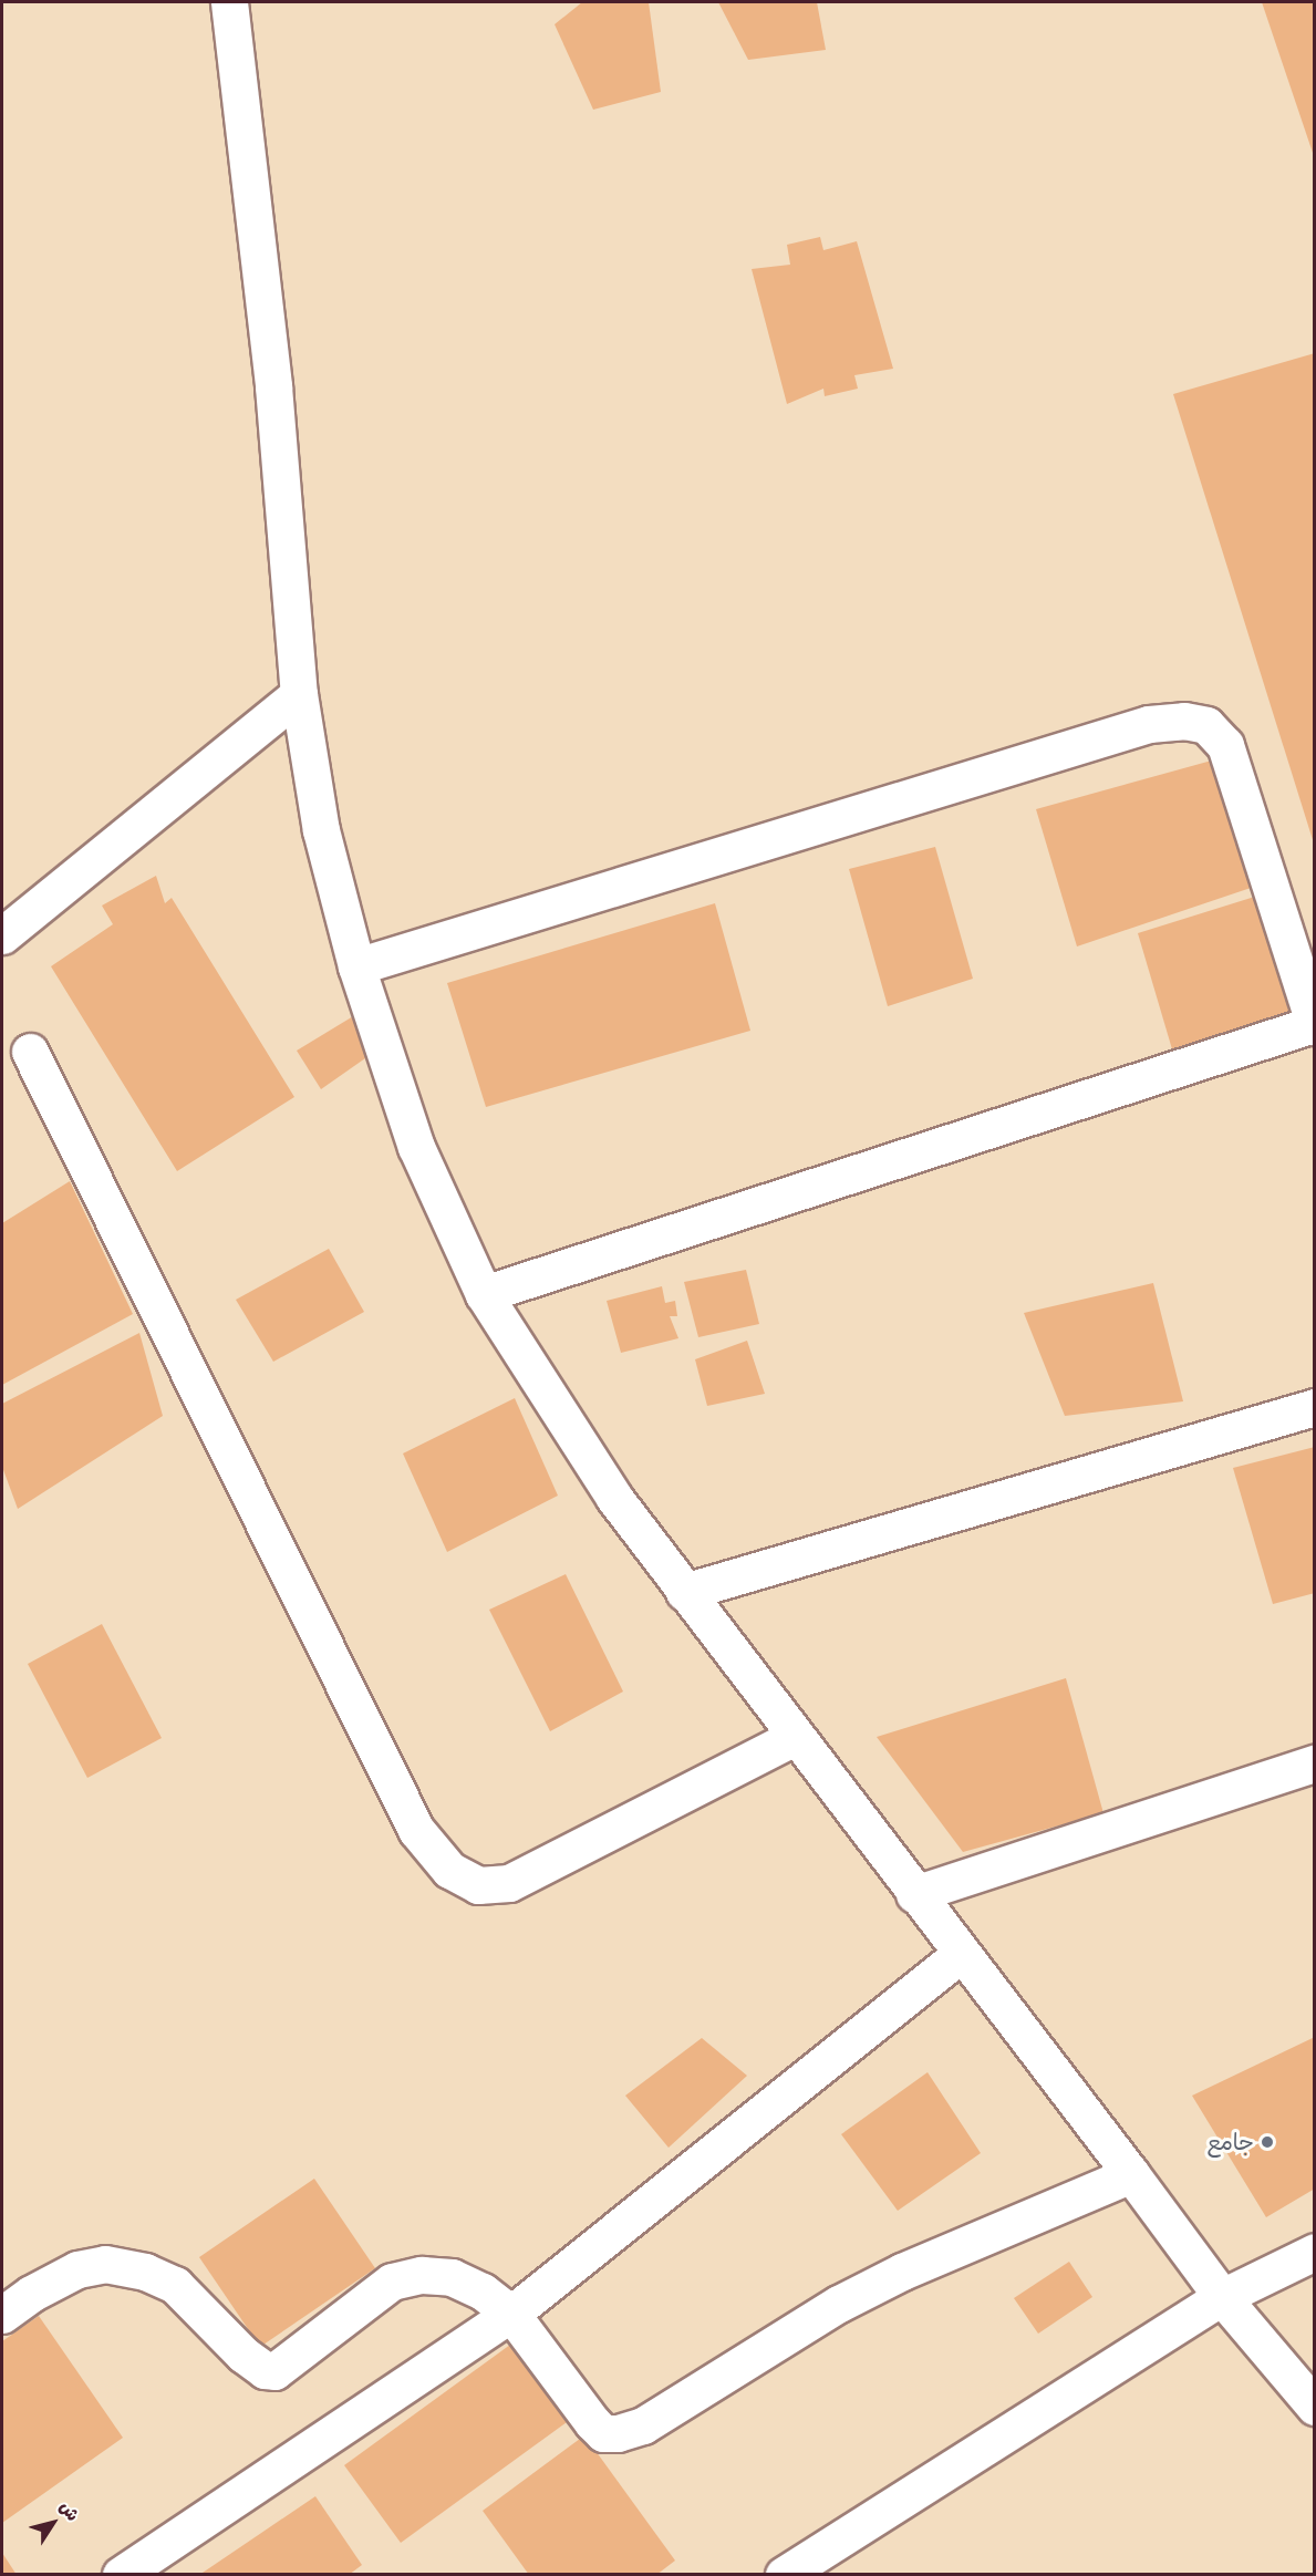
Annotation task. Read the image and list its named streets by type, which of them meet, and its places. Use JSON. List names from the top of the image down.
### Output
{
  "places": ["جامع"],
  "north": "top right"
}
